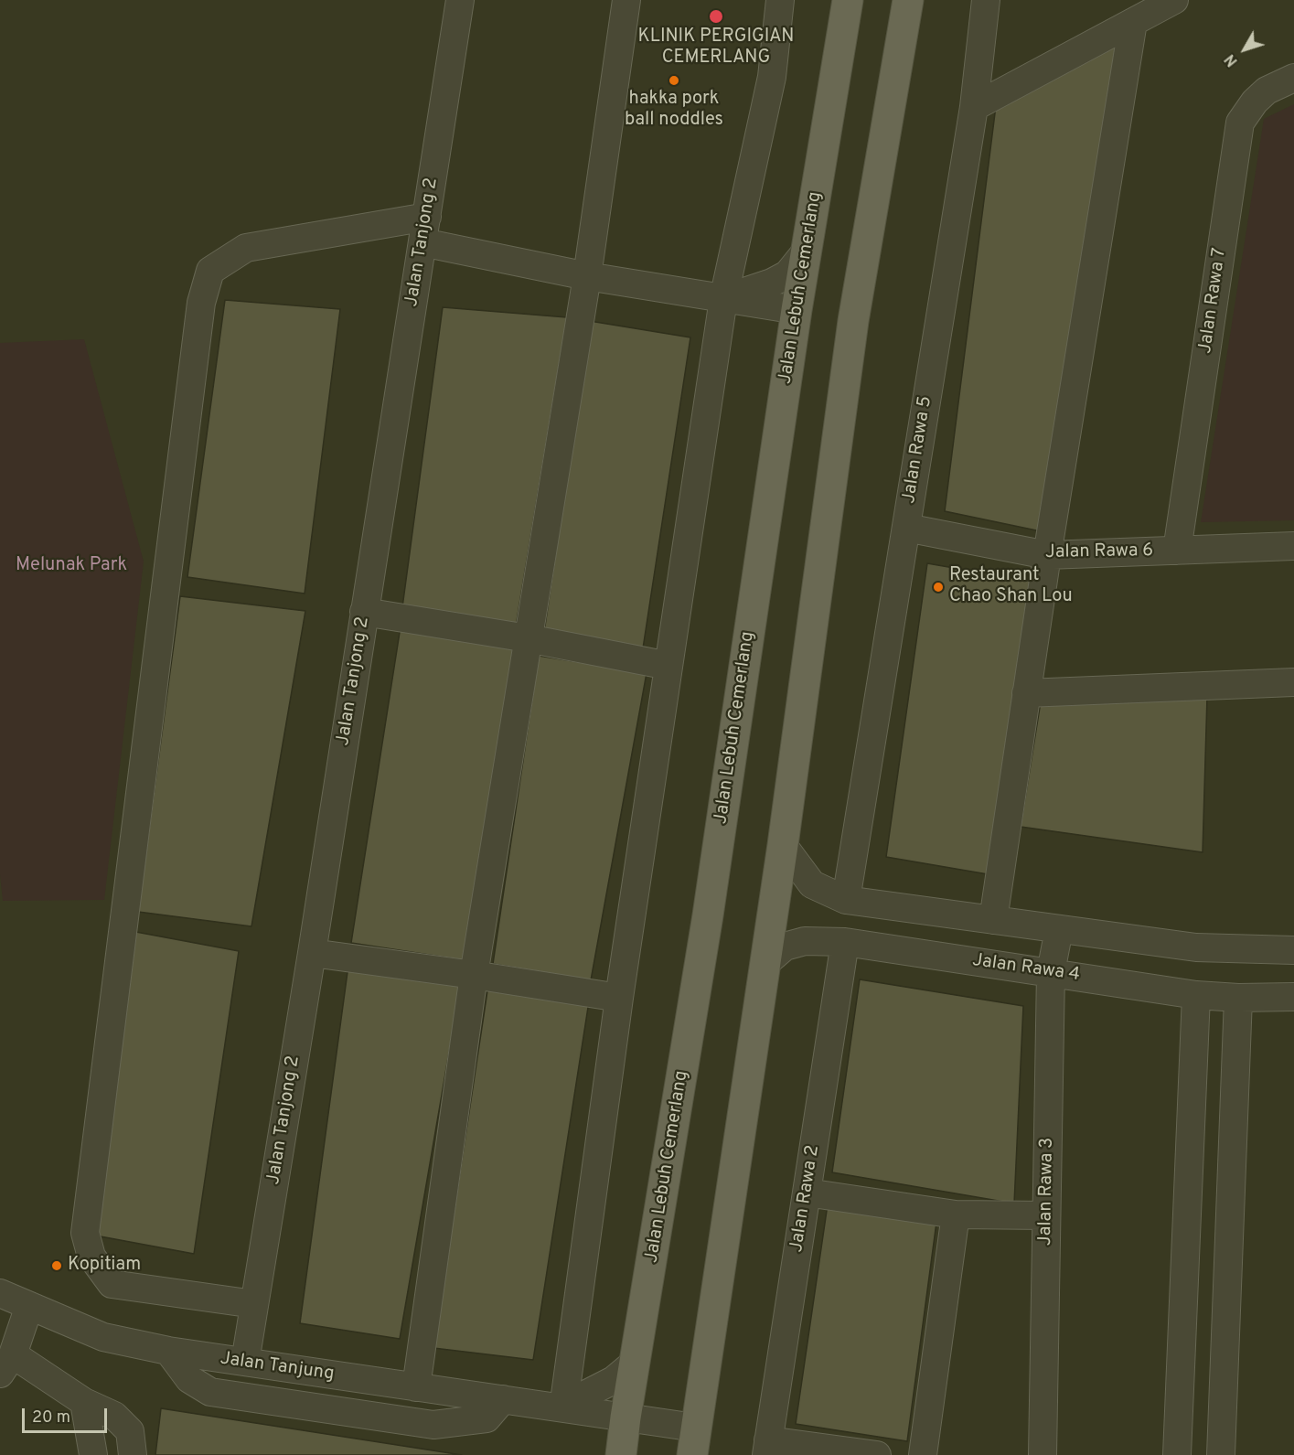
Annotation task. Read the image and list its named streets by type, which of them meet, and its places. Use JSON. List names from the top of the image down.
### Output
{
  "streets": {
    "main road": ["Jalan Lebuh Cemerlang"],
    "street": [
      "Jalan Tanjong 2",
      "Jalan Rawa 7",
      "Jalan Rawa 5",
      "Jalan Rawa 6",
      "Jalan Rawa 4",
      "Jalan Rawa 3",
      "Jalan Rawa 2",
      "Jalan Tanjung"
    ]
  },
  "crossings": [
    ["Jalan Tanjong 2", "Jalan Tanjung"],
    ["Jalan Lebuh Cemerlang", "Jalan Tanjung"],
    ["Jalan Rawa 7", "Jalan Rawa 6"],
    ["Jalan Rawa 5", "Jalan Rawa 6"],
    ["Jalan Rawa 4", "Jalan Rawa 3"],
    ["Jalan Rawa 4", "Jalan Rawa 2"]
  ],
  "parks": ["Melunak Park"],
  "places": [
    "KLINIK PERGIGIAN CEMERLANG",
    "hakka pork ball noddles",
    "Restaurant Chao Shan Lou",
    "Kopitiam"
  ],
  "scale_bar": "20 m",
  "north": "bottom left"
}
